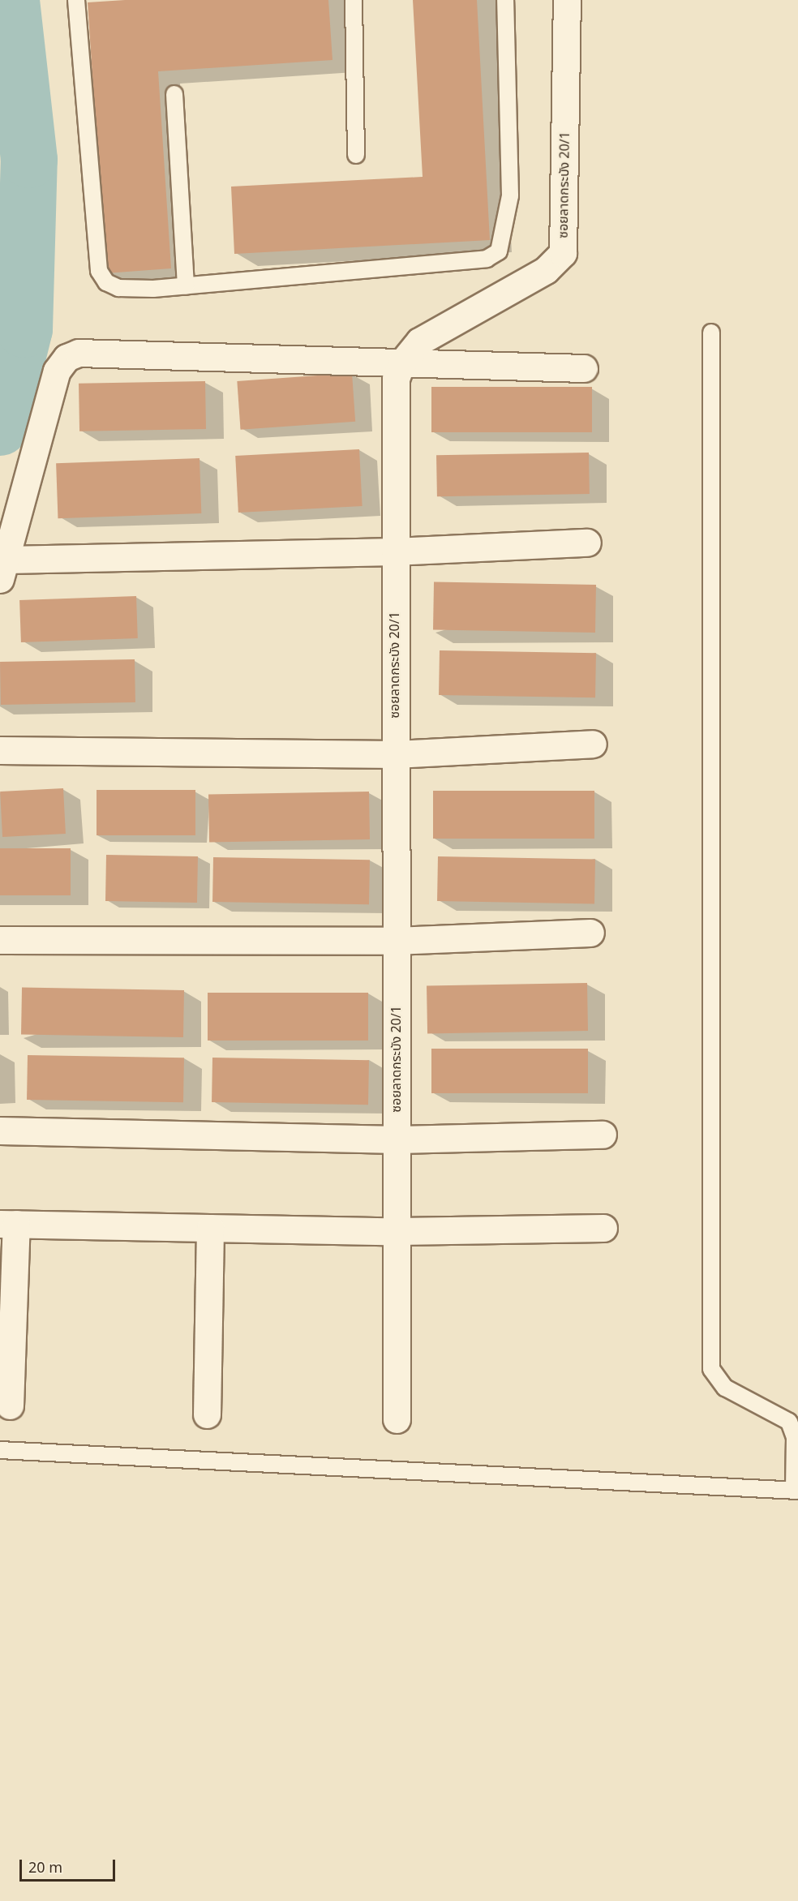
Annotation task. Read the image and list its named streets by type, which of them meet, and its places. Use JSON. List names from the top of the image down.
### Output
{
  "streets": {
    "street": ["ซอยลาดกระบัง 20/1"]
  },
  "scale_bar": "20 m"
}
